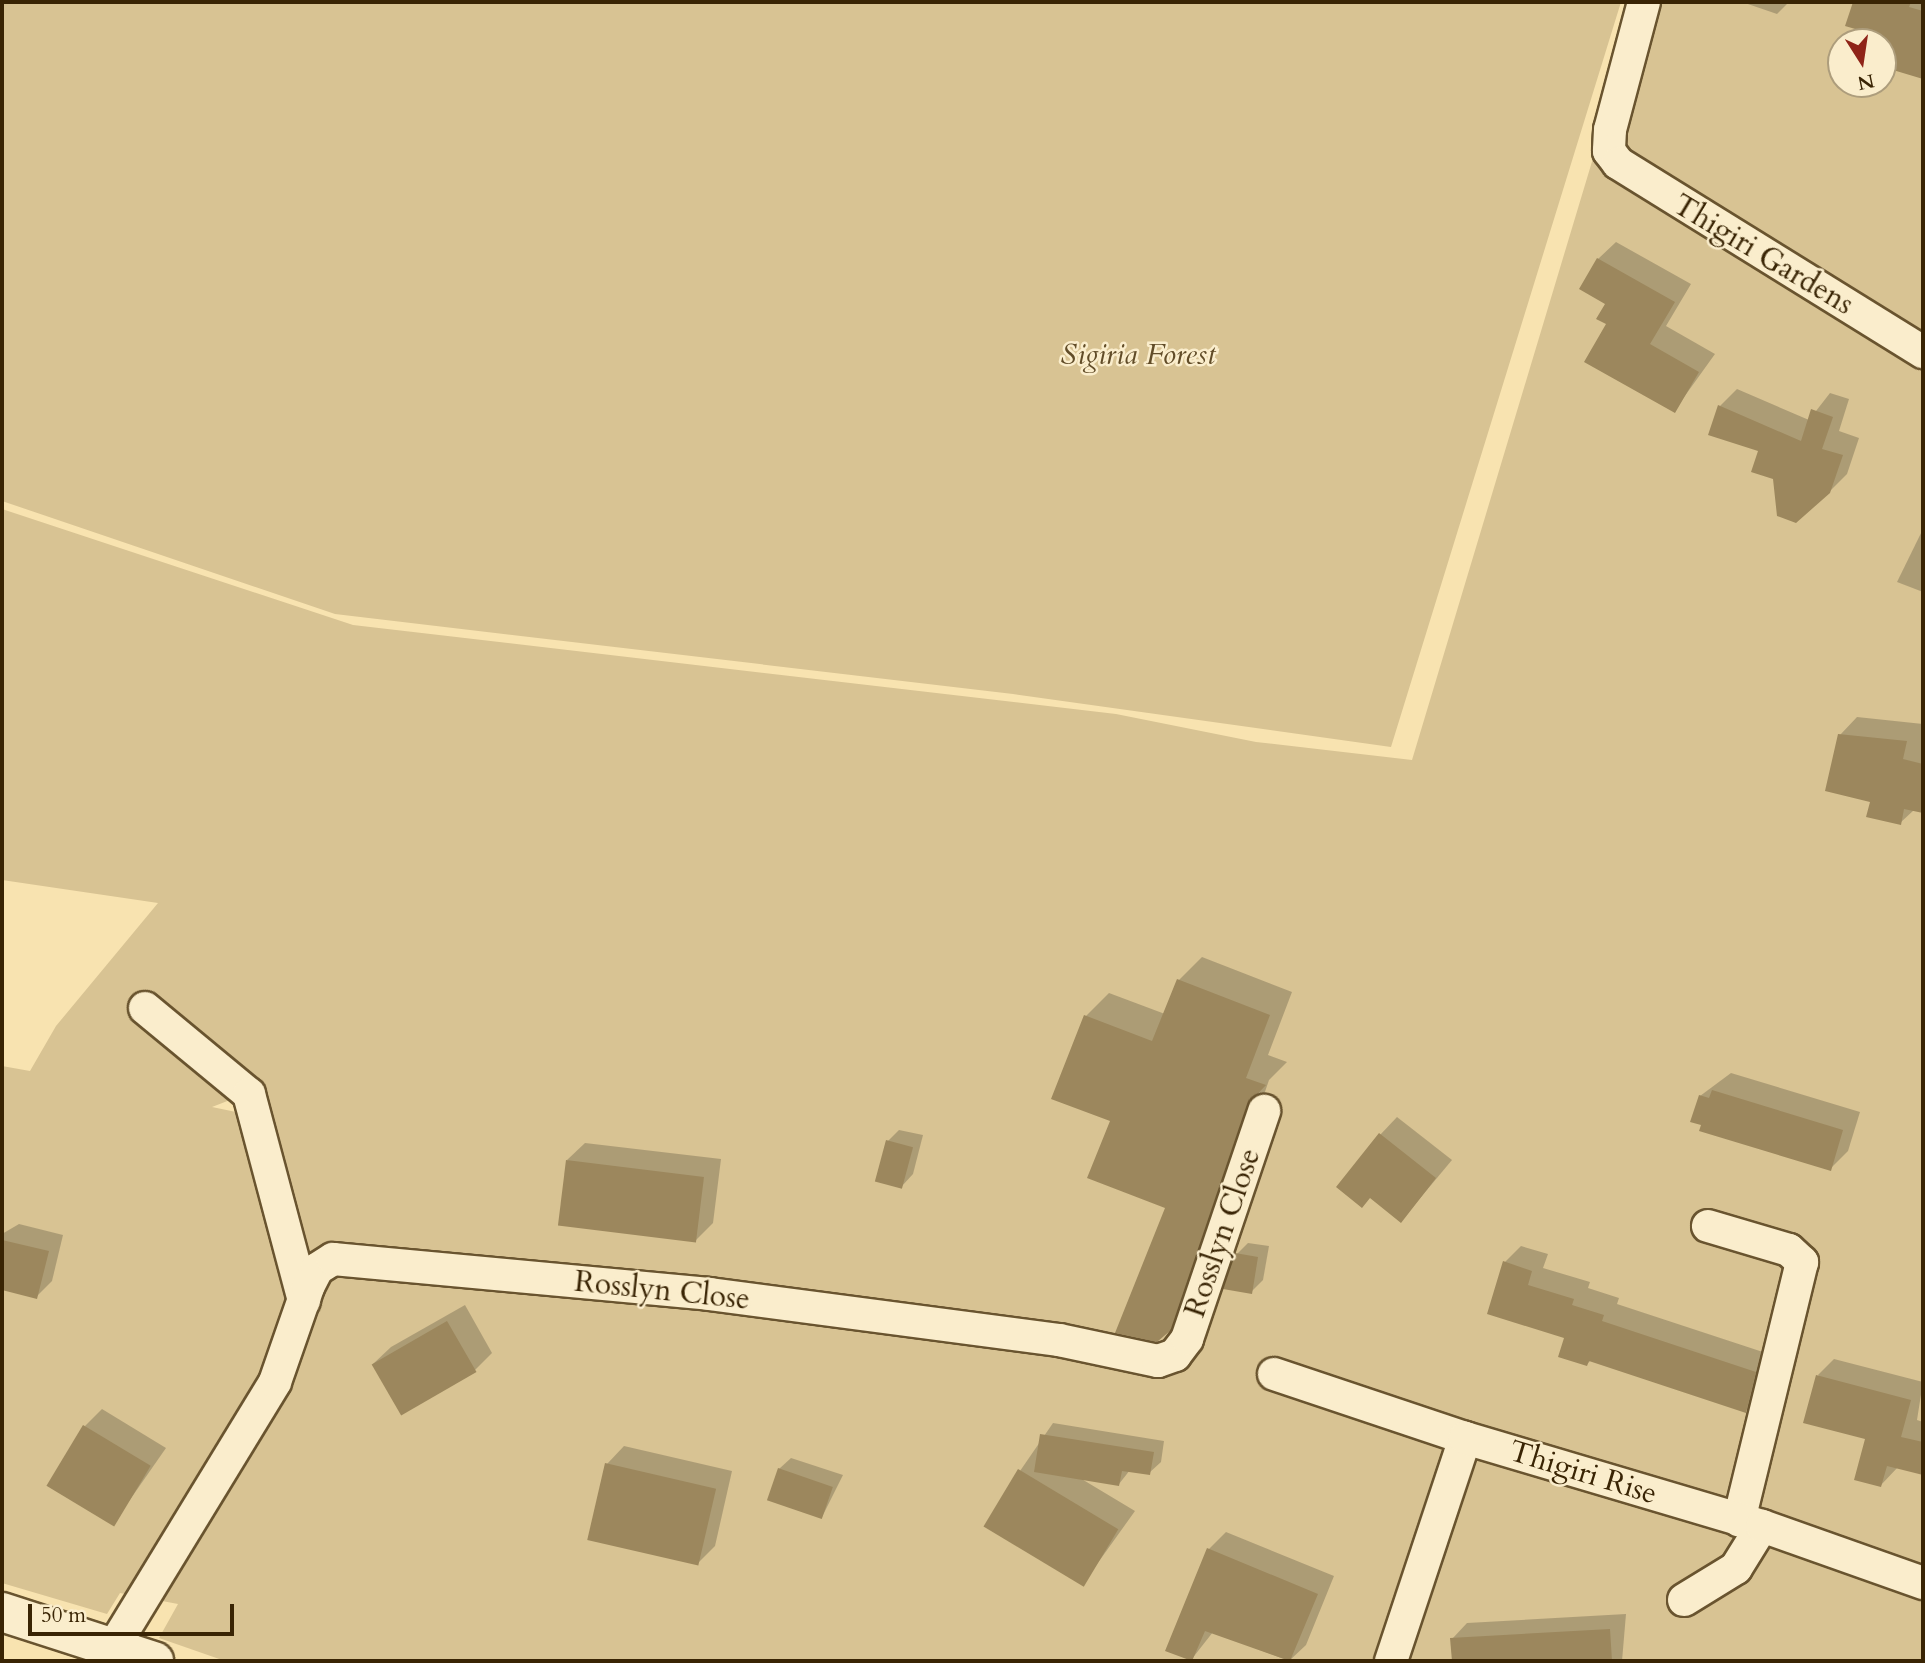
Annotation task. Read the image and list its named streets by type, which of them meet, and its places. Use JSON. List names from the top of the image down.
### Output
{
  "streets": {
    "street": ["Thigiri Gardens", "Rosslyn Close", "Thigiri Rise"]
  },
  "parks": ["Sigiria Forest"],
  "scale_bar": "50 m",
  "north": "bottom"
}
